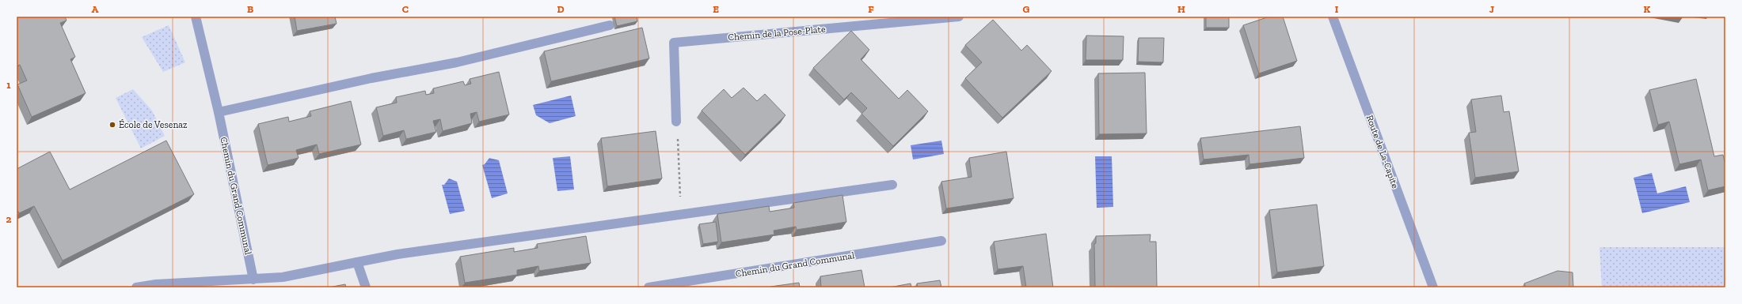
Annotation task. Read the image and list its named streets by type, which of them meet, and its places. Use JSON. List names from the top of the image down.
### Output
{
  "streets": {
    "street": ["Chemin de la Pose-Plate", "Route de La-Capite", "Chemin du Grand Communal"]
  },
  "places": ["École de Vesenaz"],
  "grid": {
    "columns": [
      "A",
      "B",
      "C",
      "D",
      "E",
      "F",
      "G",
      "H",
      "I",
      "J",
      "K"
    ],
    "rows": ["1", "2"]
  }
}
